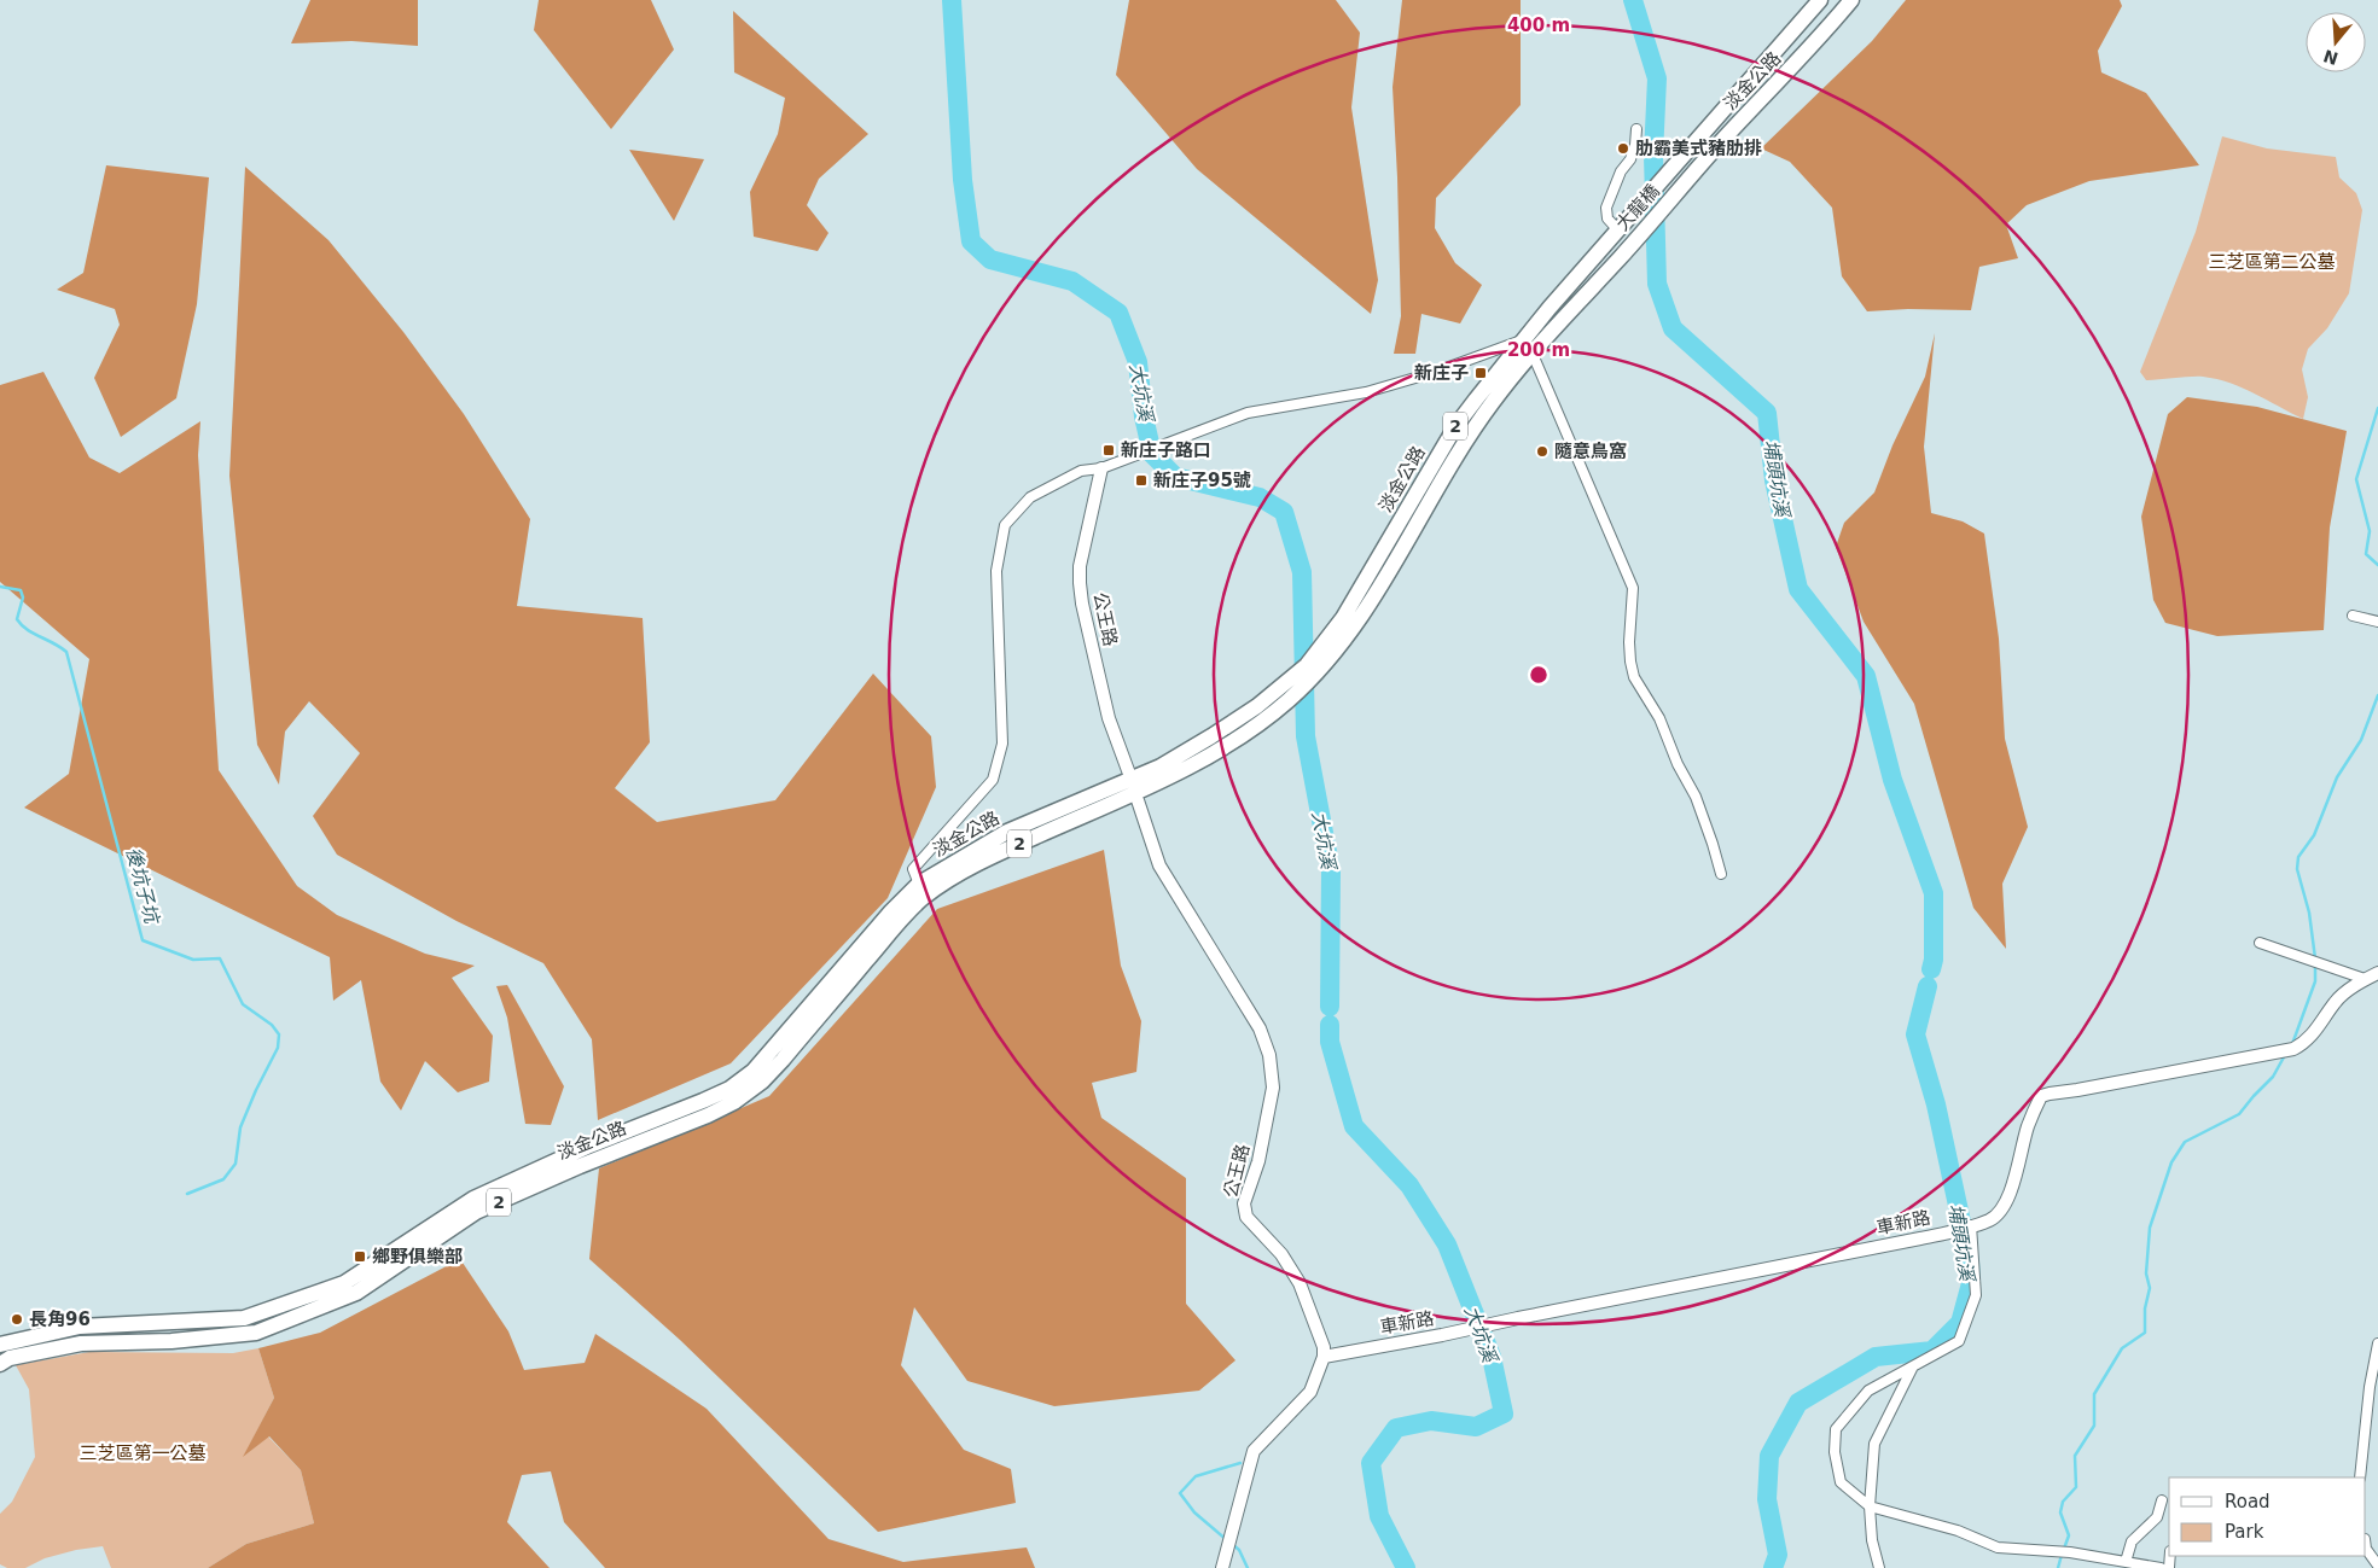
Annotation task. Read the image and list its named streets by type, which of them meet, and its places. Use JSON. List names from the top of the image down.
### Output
{
  "streets": {
    "main road": ["淡金公路", "大龍橋", "2"],
    "street": ["公王路", "車新路"]
  },
  "crossings": [
    ["淡金公路", "大龍橋"],
    ["公王路", "車新路"]
  ],
  "water": ["大坑溪", "埔頭坑溪", "後坑子坑"],
  "parks": ["三芝區第二公墓", "三芝區第一公墓"],
  "places": {
    "other": ["肋霸美式豬肋排", "隨意鳥窩", "長角96"],
    "transit": [
      "新庄子",
      "新庄子路口",
      "新庄子95號",
      "鄉野俱樂部"
    ]
  },
  "legend": ["Road", "Park"],
  "north": "bottom",
  "rings": ["400 m", "200 m"]
}
